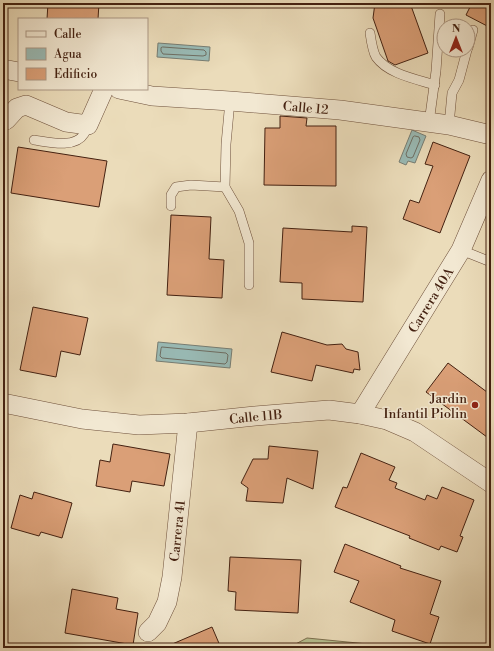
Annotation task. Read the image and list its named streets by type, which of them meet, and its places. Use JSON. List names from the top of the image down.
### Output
{
  "streets": {
    "street": [
      "Calle 12",
      "Carrera 40A",
      "Calle 11B",
      "Carrera 41"
    ]
  },
  "crossings": [
    ["Carrera 40A", "Calle 11B"],
    ["Calle 11B", "Carrera 41"]
  ],
  "places": ["Jardin Infantil Piolin"],
  "legend": ["Calle", "Agua", "Edificio"],
  "north": "top"
}
